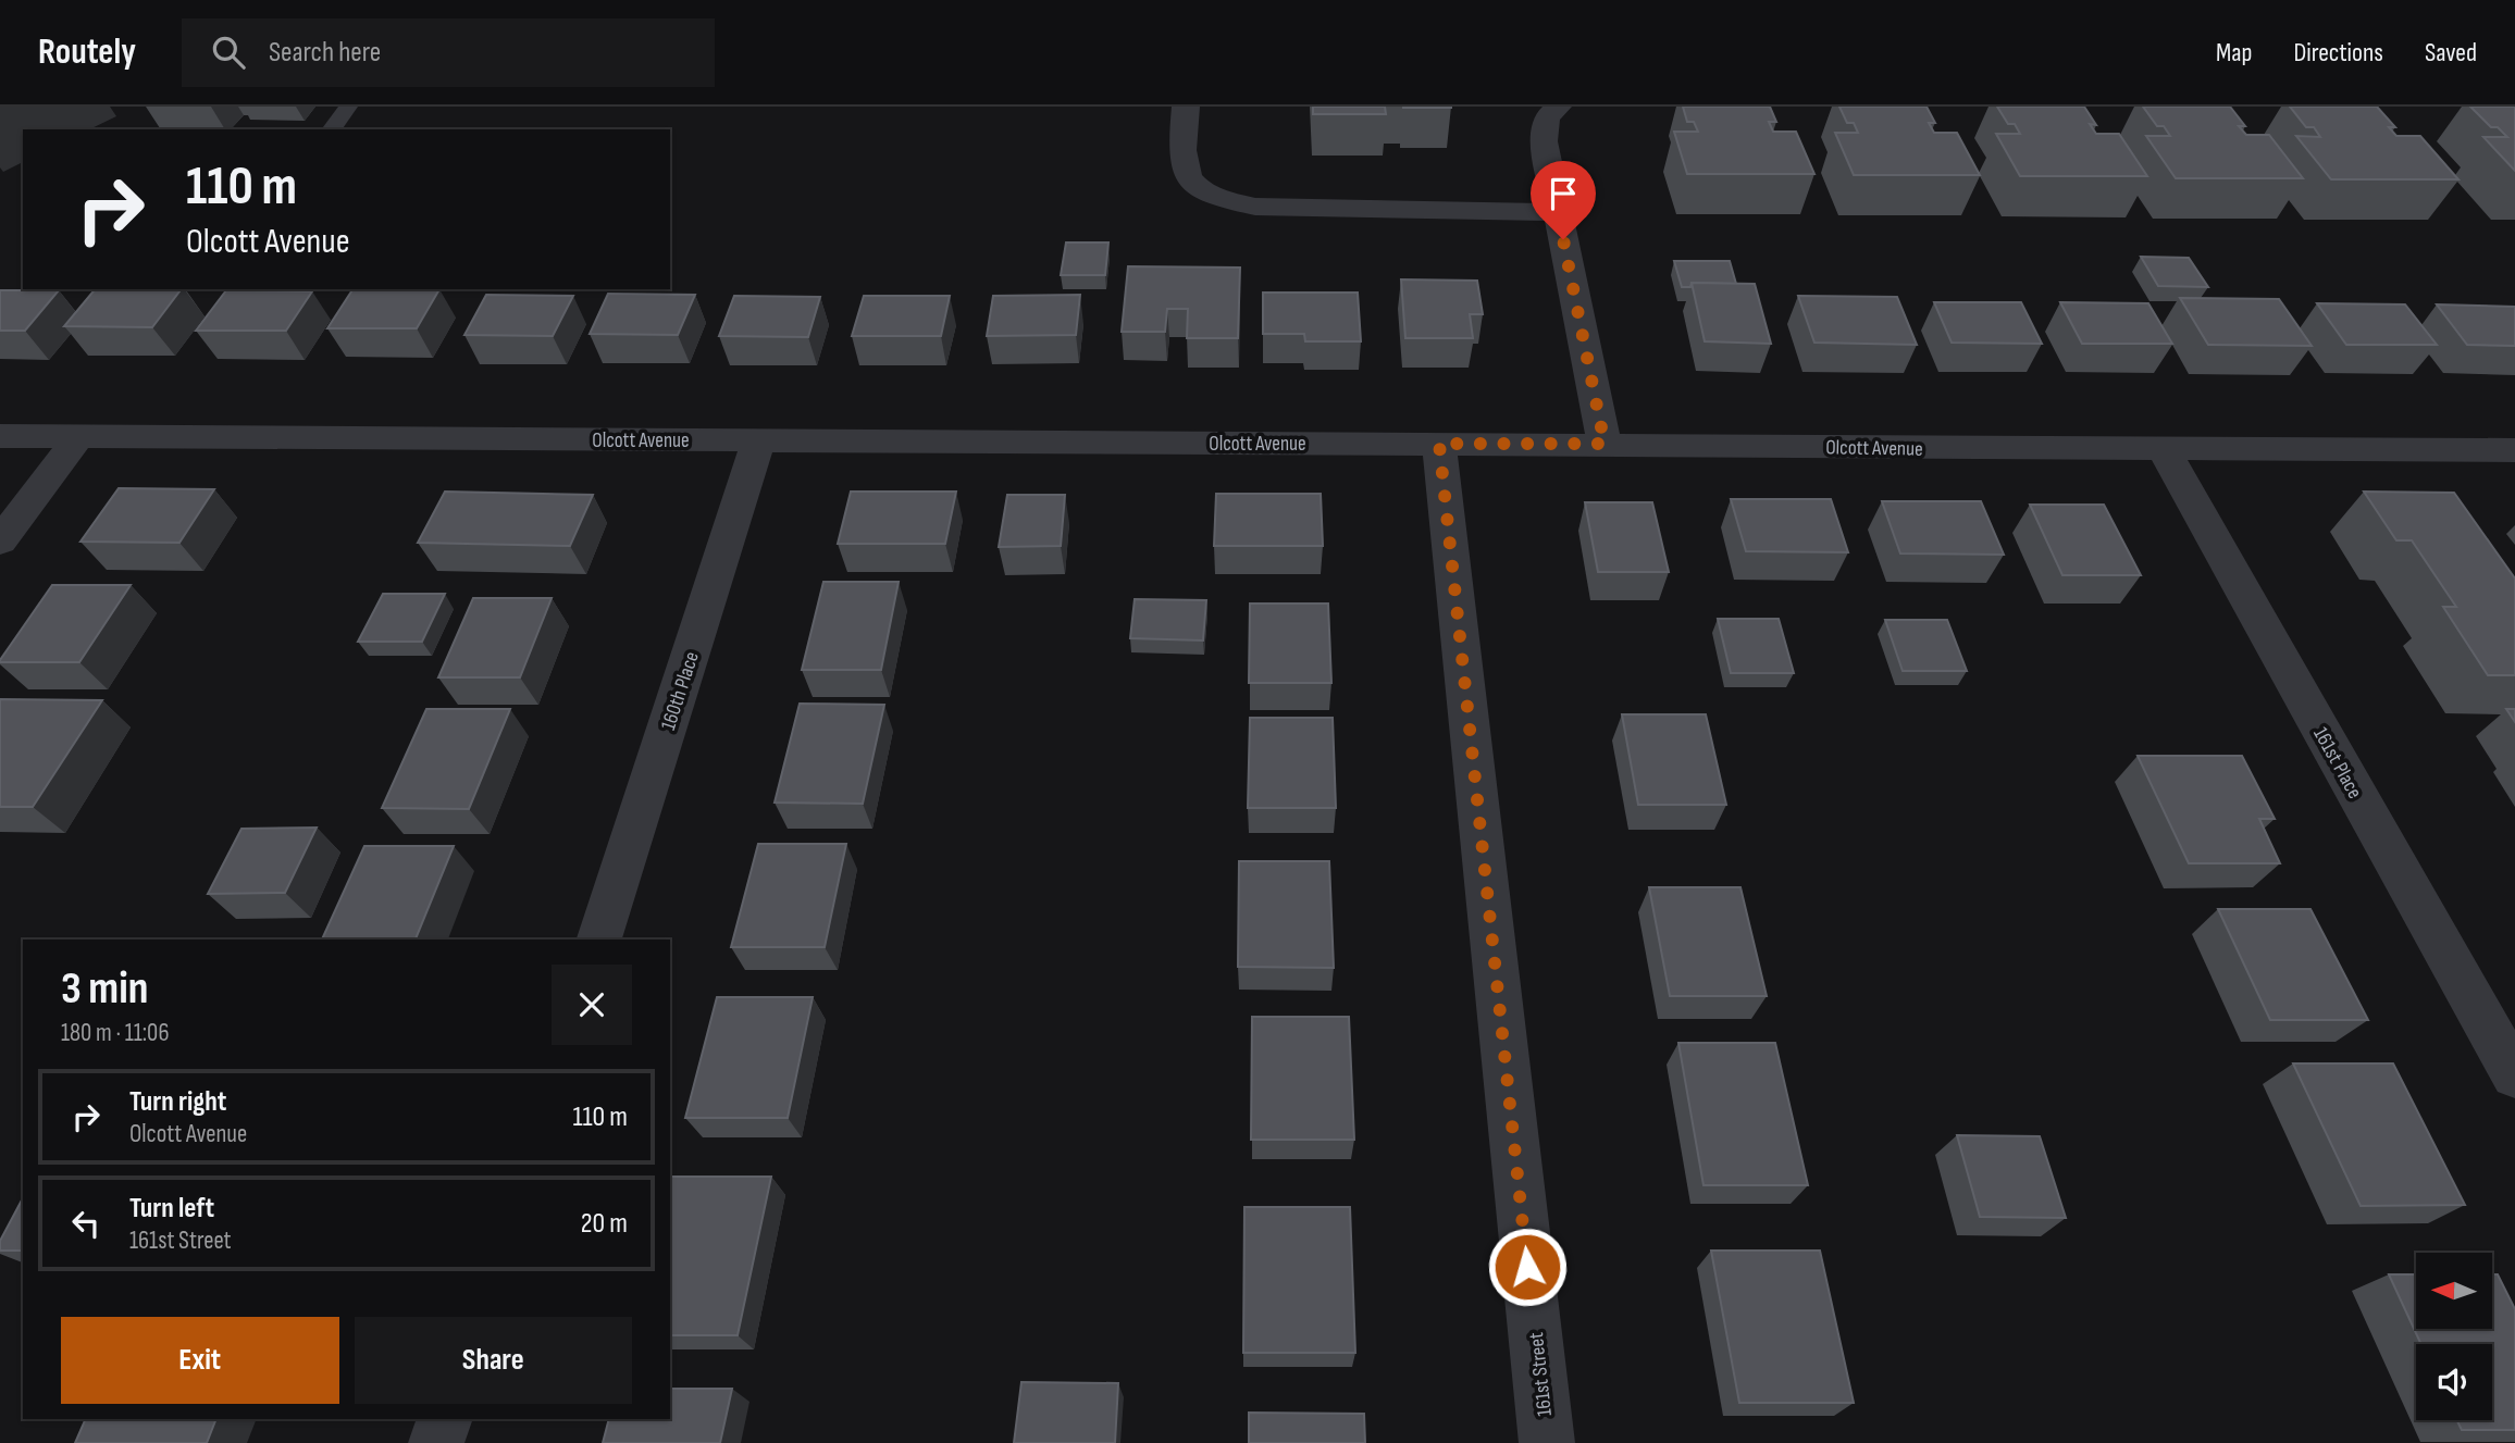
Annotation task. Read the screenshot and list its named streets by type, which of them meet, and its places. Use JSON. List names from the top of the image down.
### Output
{
  "streets": {
    "street": [
      "Olcott Avenue",
      "160th Place",
      "161st Place",
      "161st Street"
    ]
  },
  "crossings": [
    ["Olcott Avenue", "160th Place"],
    ["Olcott Avenue", "161st Place"],
    ["Olcott Avenue", "161st Street"]
  ],
  "north": "left",
  "page": {
    "header": "Routely",
    "search": "Search here",
    "nav": ["Map", "Directions", "Saved"],
    "turn": ["110 m", "Olcott Avenue"],
    "heading": ["3 min", "180 m · 11:06"],
    "list": [
      {
        "name": "Turn right",
        "note": "Olcott Avenue",
        "value": "110 m"
      },
      {
        "name": "Turn left",
        "note": "161st Street",
        "value": "20 m"
      }
    ],
    "buttons": ["Exit", "Share"]
  }
}
